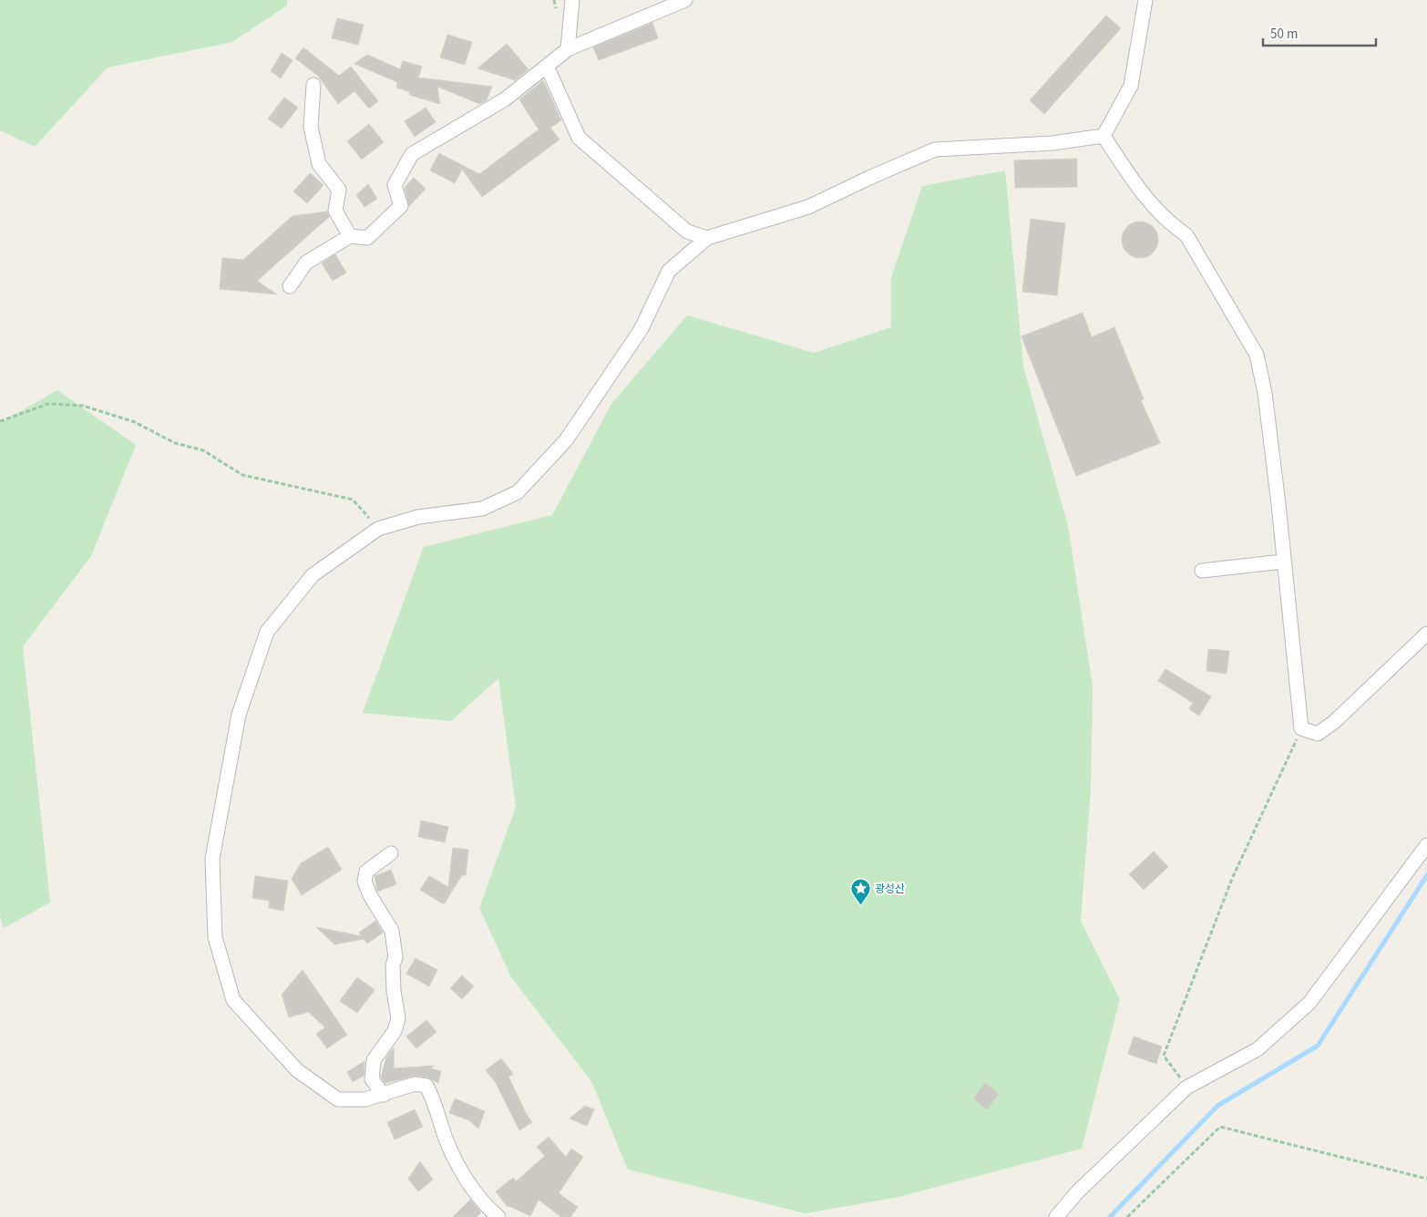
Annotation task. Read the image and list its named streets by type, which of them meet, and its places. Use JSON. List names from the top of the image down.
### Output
{
  "places": {
    "place": ["광성산"]
  },
  "scale_bar": "50 m"
}
